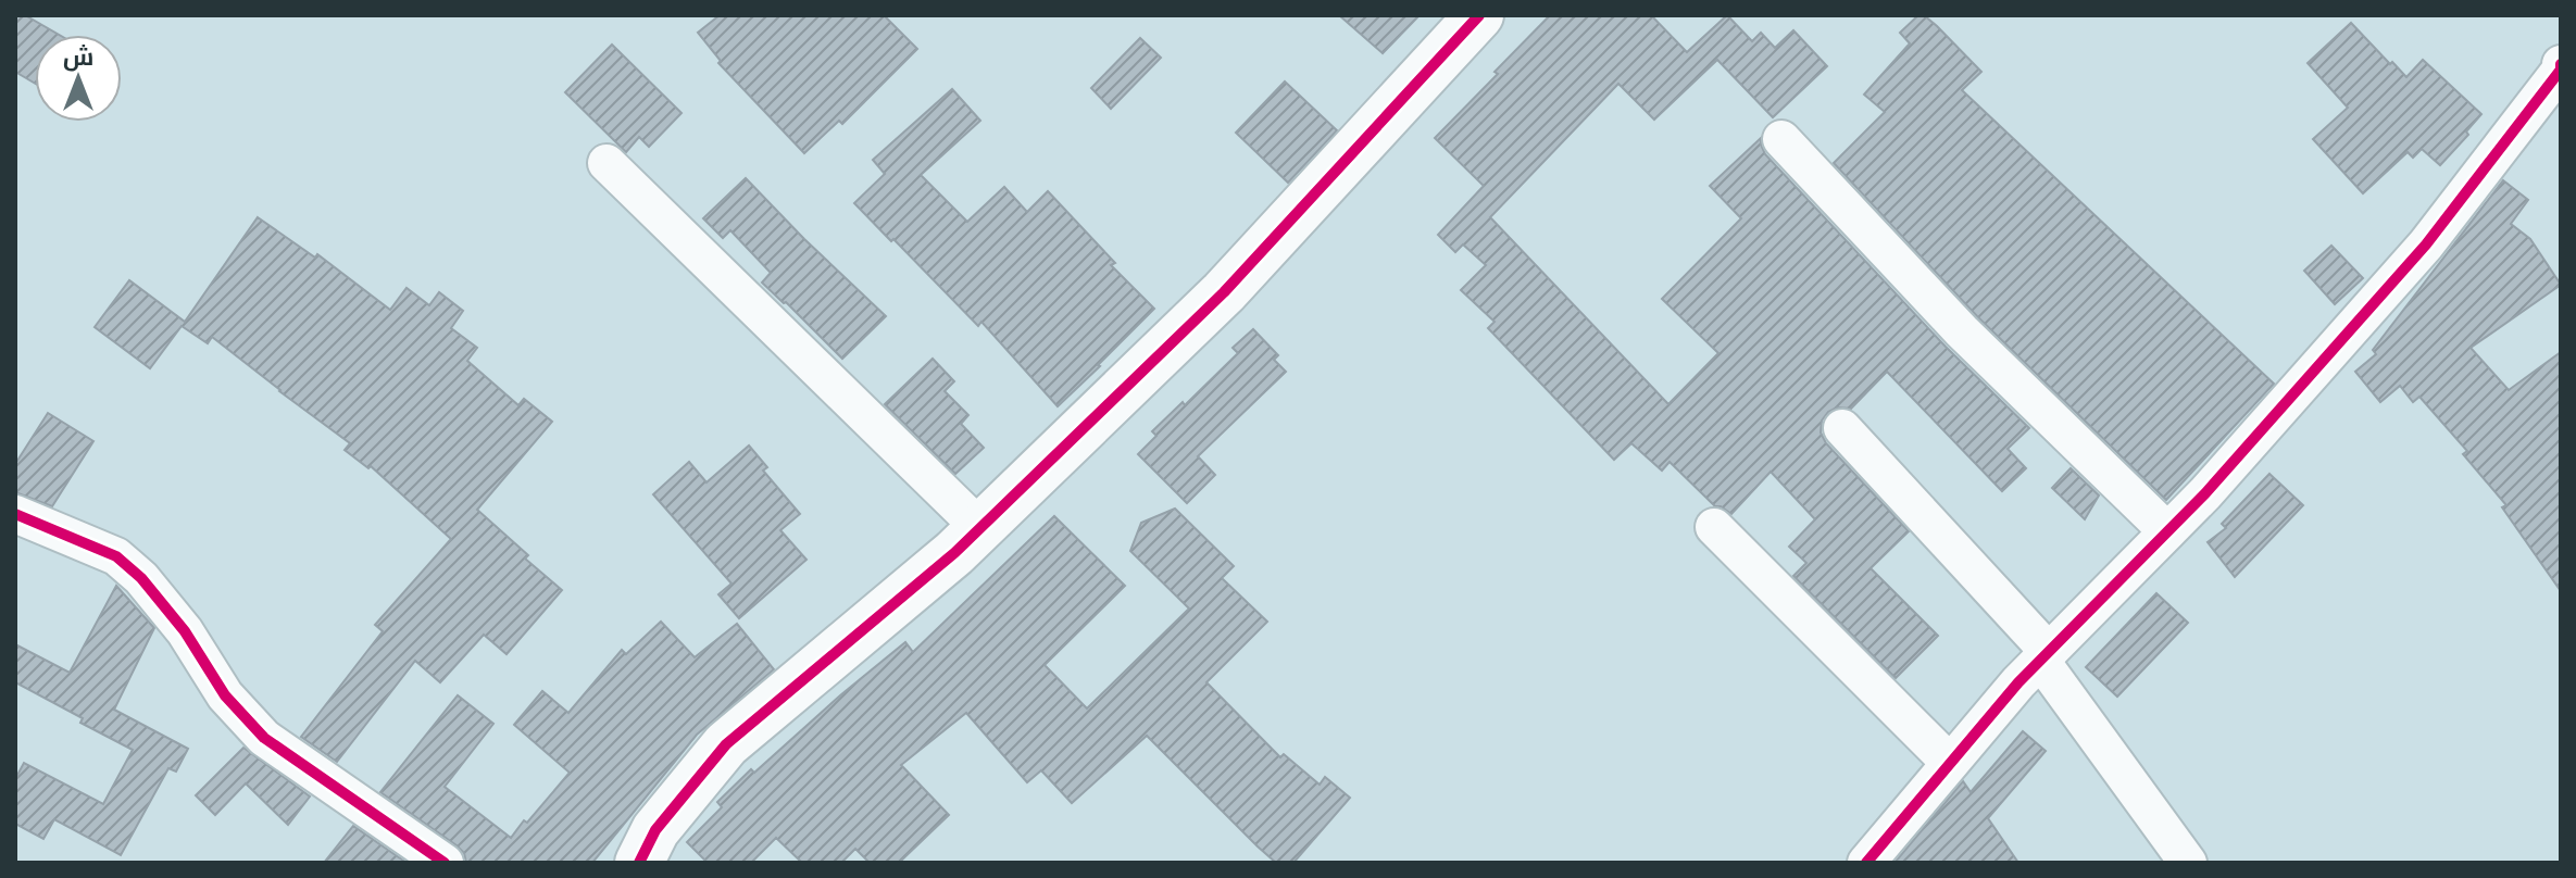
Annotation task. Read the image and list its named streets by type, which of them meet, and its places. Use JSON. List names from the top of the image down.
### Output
{
  "north": "top"
}
